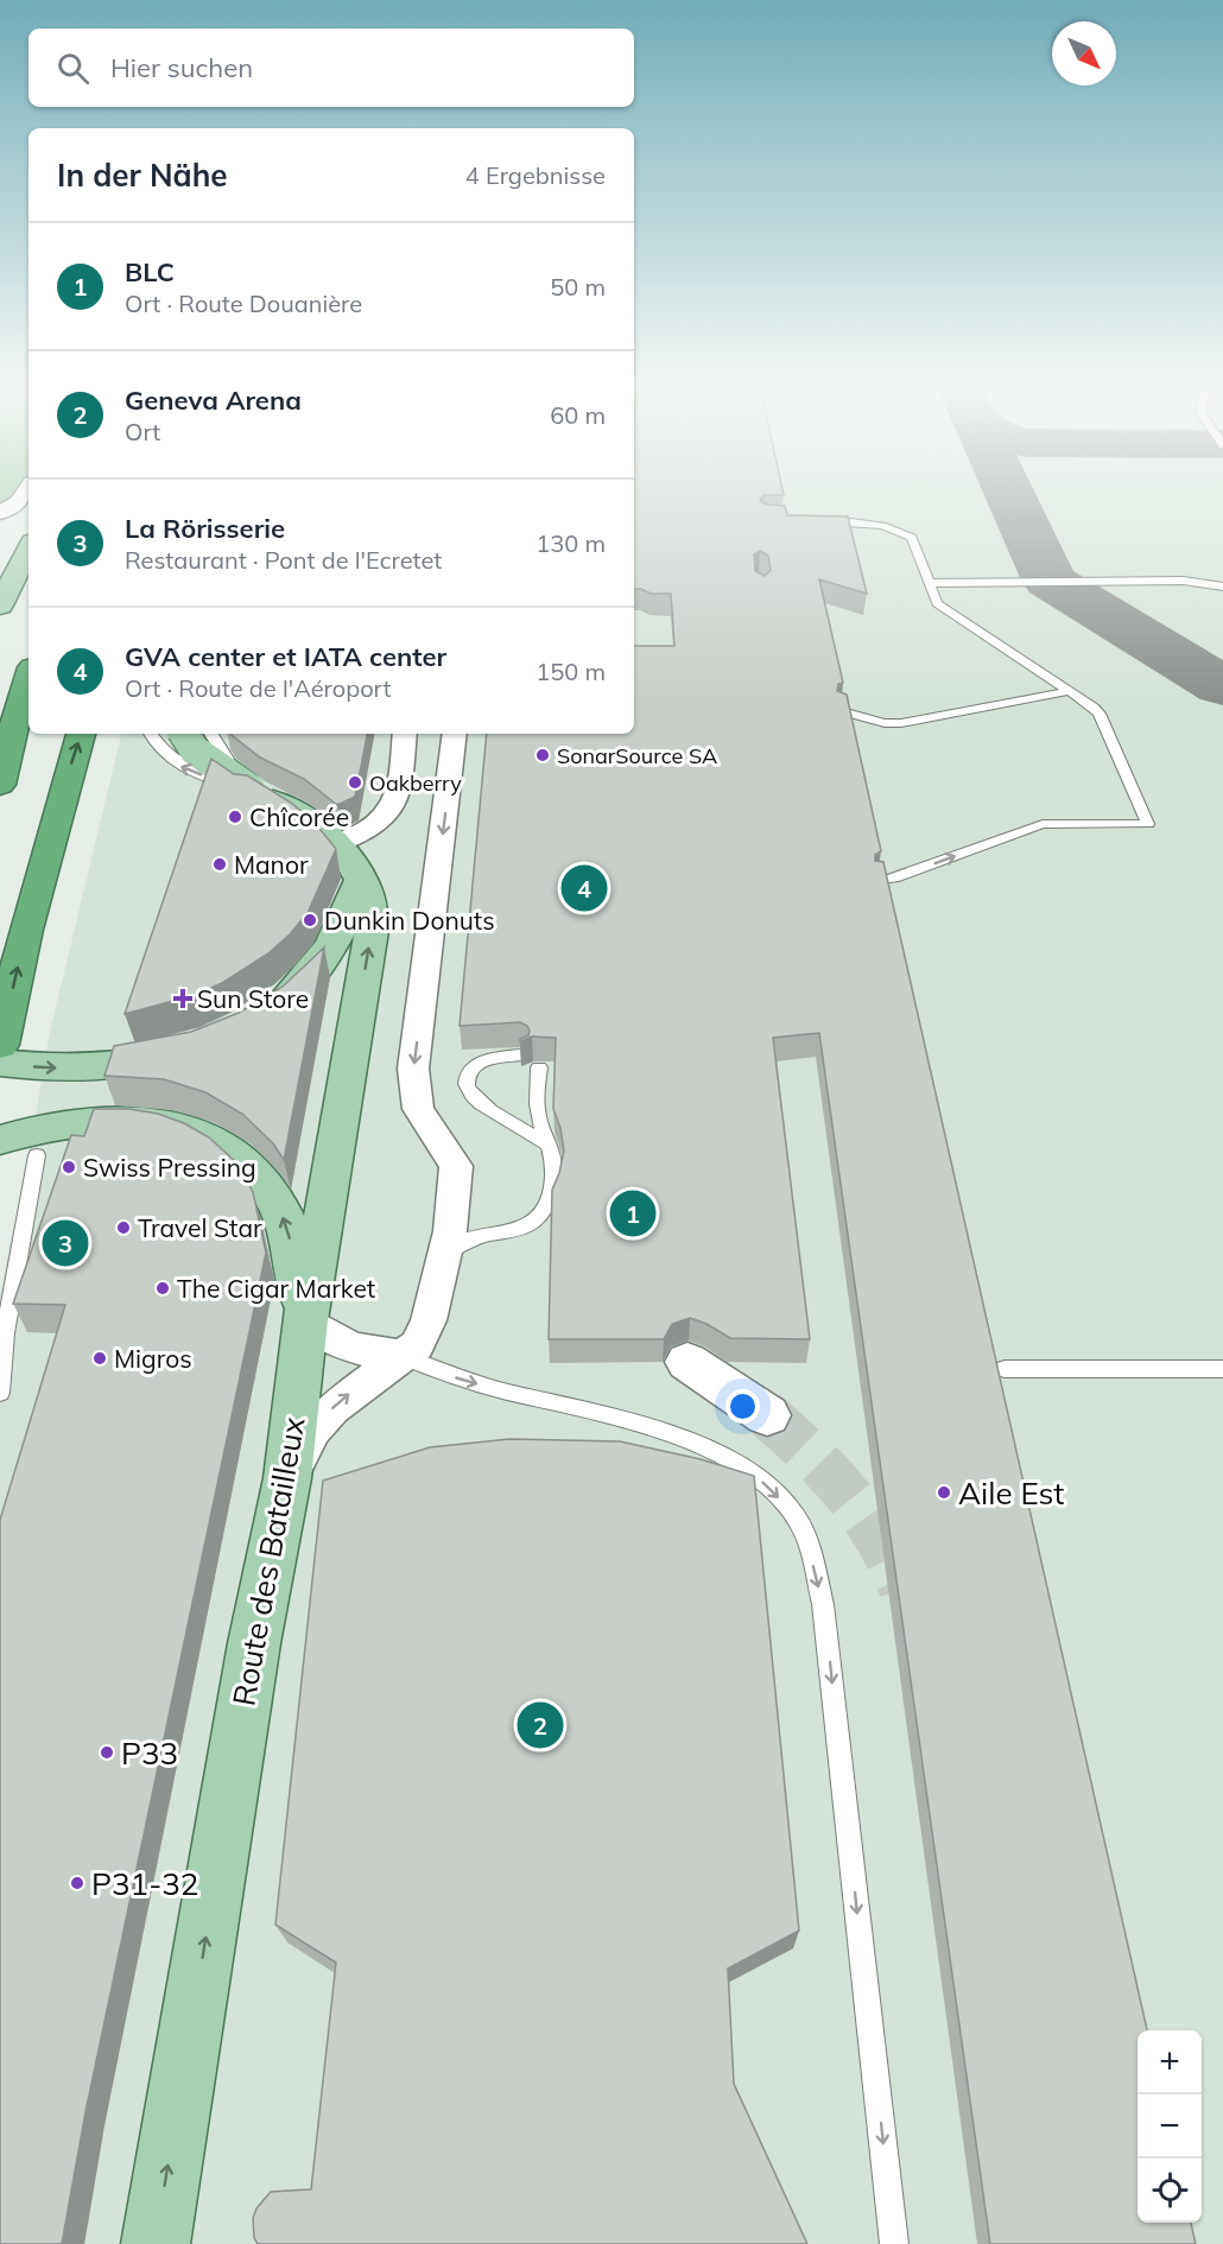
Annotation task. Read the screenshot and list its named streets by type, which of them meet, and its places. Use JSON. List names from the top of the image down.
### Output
{
  "streets": {
    "main road": ["Route des Batailleux"]
  },
  "one_way": ["Route des Batailleux"],
  "places": {
    "other": [
      "SonarSource SA",
      "Oakberry",
      "Chîcorée",
      "Manor",
      "Dunkin Donuts",
      "Swiss Pressing",
      "Travel Star",
      "The Cigar Market",
      "Migros",
      "Aile Est",
      "P33",
      "P31-32"
    ],
    "health": ["Sun Store"]
  },
  "north": "bottom right",
  "page": {
    "search": "Hier suchen",
    "heading": ["In der Nähe", "4 Ergebnisse"],
    "list": [
      {
        "mark": "1",
        "name": "BLC",
        "note": "Ort · Route Douanière",
        "value": "50 m"
      },
      {
        "mark": "2",
        "name": "Geneva Arena",
        "note": "Ort",
        "value": "60 m"
      },
      {
        "mark": "3",
        "name": "La Rörisserie",
        "note": "Restaurant · Pont de l'Ecretet",
        "value": "130 m"
      },
      {
        "mark": "4",
        "name": "GVA center et IATA center",
        "note": "Ort · Route de l'Aéroport",
        "value": "150 m"
      }
    ],
    "pins": [
      "4",
      "1",
      "3",
      "2"
    ],
    "map_buttons": ["+", "−"]
  }
}
